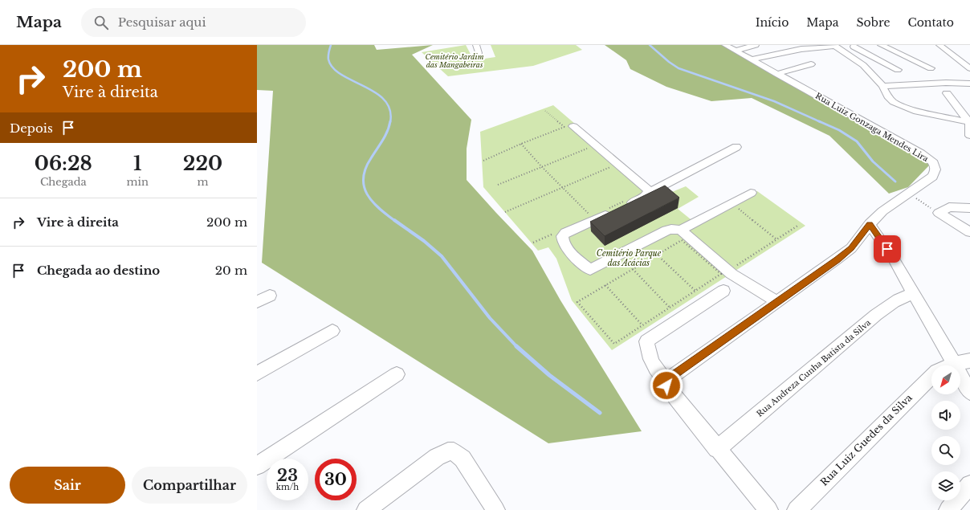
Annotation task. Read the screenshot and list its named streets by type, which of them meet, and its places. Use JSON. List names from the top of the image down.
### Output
{
  "streets": {
    "street": ["Rua Luiz Gonzaga Mendes Lira", "Rua Andreza Cunha Batista da Silva", "Rua Luiz Guedes da Silva"]
  },
  "parks": ["Cemitério Jardim das Mangabeiras", "Cemitério Parque das Acácias"],
  "north": "bottom left",
  "page": {
    "header": "Mapa",
    "search": "Pesquisar aqui",
    "nav": [
      "Início",
      "Mapa",
      "Sobre",
      "Contato"
    ],
    "turn": ["200 m", "Vire à direita"],
    "then": "Depois",
    "eta": [
      "06:28",
      "Chegada",
      "1",
      "min",
      "220",
      "m"
    ],
    "list": [
      {
        "name": "Vire à direita",
        "value": "200 m"
      },
      {
        "name": "Chegada ao destino",
        "value": "20 m"
      }
    ],
    "speed": "23 km/h",
    "limit": "30",
    "buttons": ["Sair", "Compartilhar"]
  }
}
